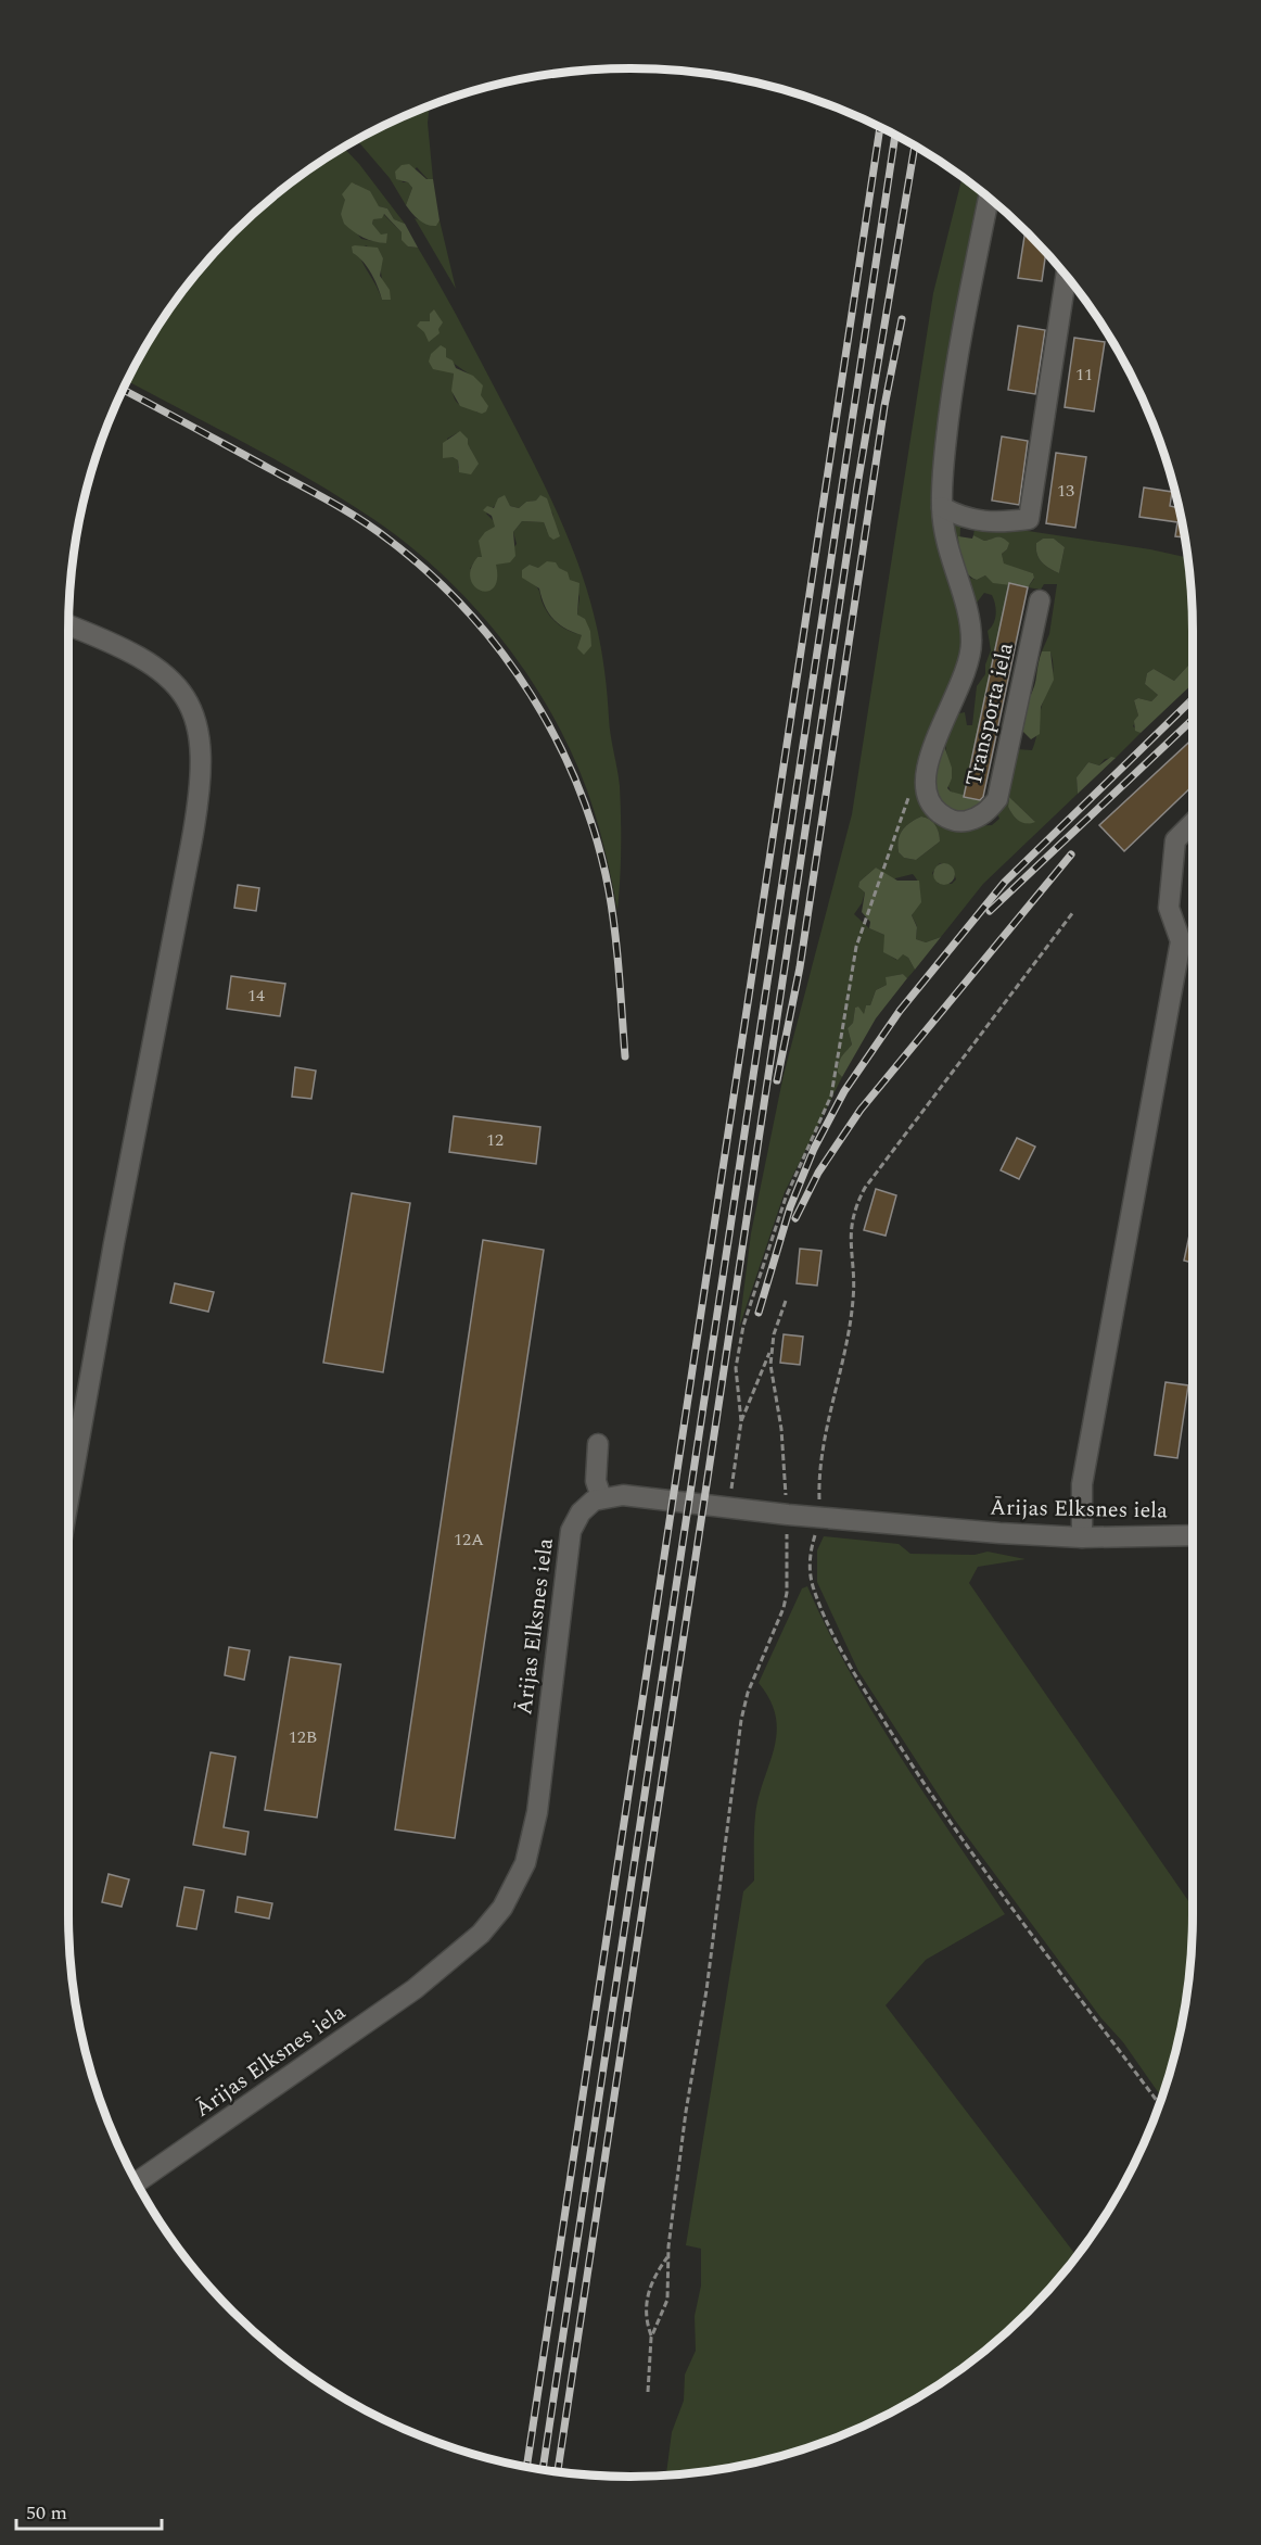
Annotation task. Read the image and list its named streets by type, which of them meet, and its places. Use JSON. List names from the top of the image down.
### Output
{
  "streets": {
    "street": ["Transporta iela", "Ārijas Elksnes iela"]
  },
  "house_numbers": [
    "11",
    "13",
    "14",
    "12",
    "12A",
    "12B"
  ],
  "scale_bar": "50 m"
}
